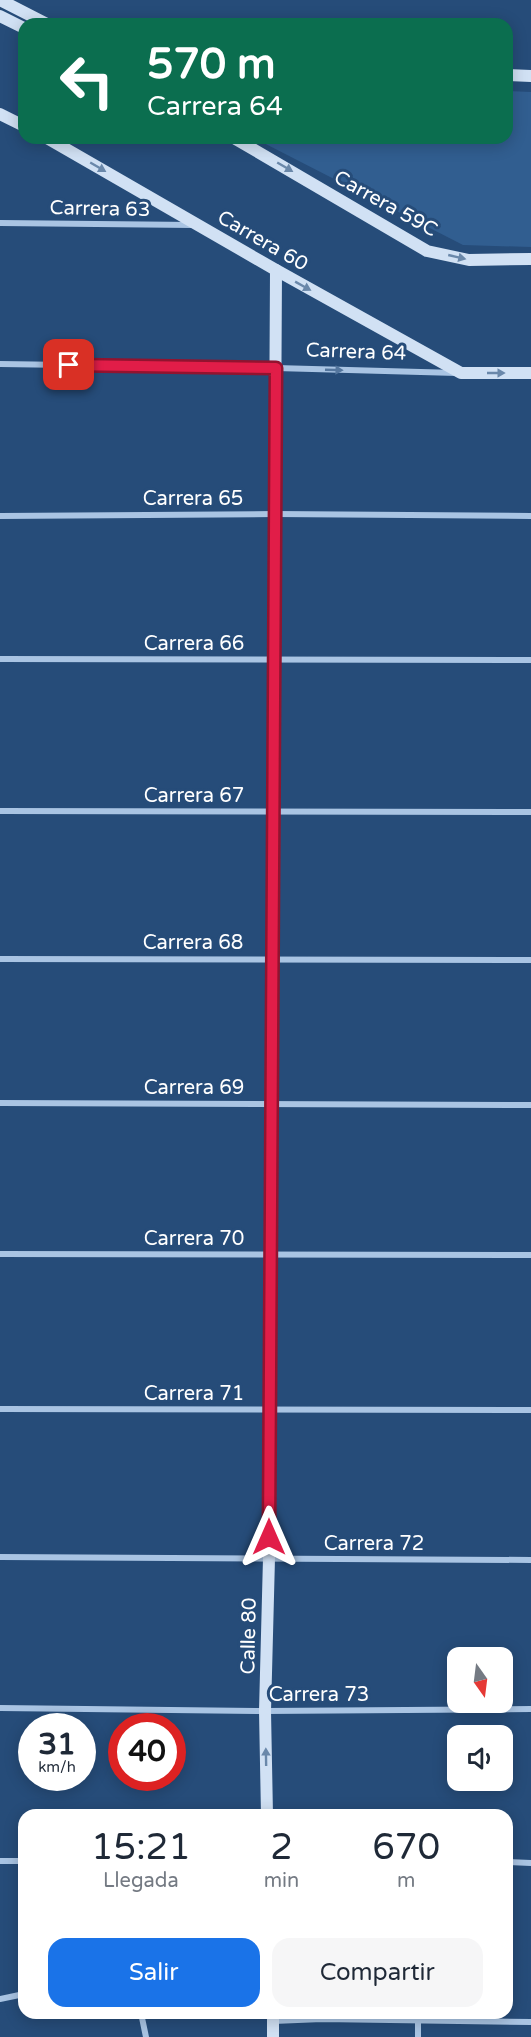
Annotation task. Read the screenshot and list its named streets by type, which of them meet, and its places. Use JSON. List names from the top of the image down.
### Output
{
  "streets": {
    "street": [
      "Carrera 59C",
      "Carrera 63",
      "Carrera 60",
      "Carrera 64",
      "Carrera 65",
      "Carrera 66",
      "Carrera 67",
      "Carrera 68",
      "Carrera 69",
      "Carrera 70",
      "Carrera 71",
      "Carrera 72",
      "Calle 80",
      "Carrera 73"
    ]
  },
  "crossings": [
    ["Carrera 63", "Carrera 60"],
    ["Carrera 60", "Carrera 64"],
    ["Carrera 60", "Calle 80"],
    ["Carrera 64", "Calle 80"],
    ["Carrera 65", "Calle 80"],
    ["Carrera 66", "Calle 80"],
    ["Carrera 67", "Calle 80"],
    ["Carrera 68", "Calle 80"],
    ["Carrera 69", "Calle 80"],
    ["Carrera 70", "Calle 80"],
    ["Carrera 71", "Calle 80"],
    ["Carrera 72", "Calle 80"],
    ["Calle 80", "Carrera 73"]
  ],
  "one_way": ["Carrera 59C", "Carrera 60", "Carrera 64"],
  "north": "bottom",
  "page": {
    "turn": ["570 m", "Carrera 64"],
    "speed": "31 km/h",
    "limit": "40",
    "eta": [
      "15:21",
      "Llegada",
      "2",
      "min",
      "670",
      "m"
    ],
    "buttons": ["Salir", "Compartir"]
  }
}
